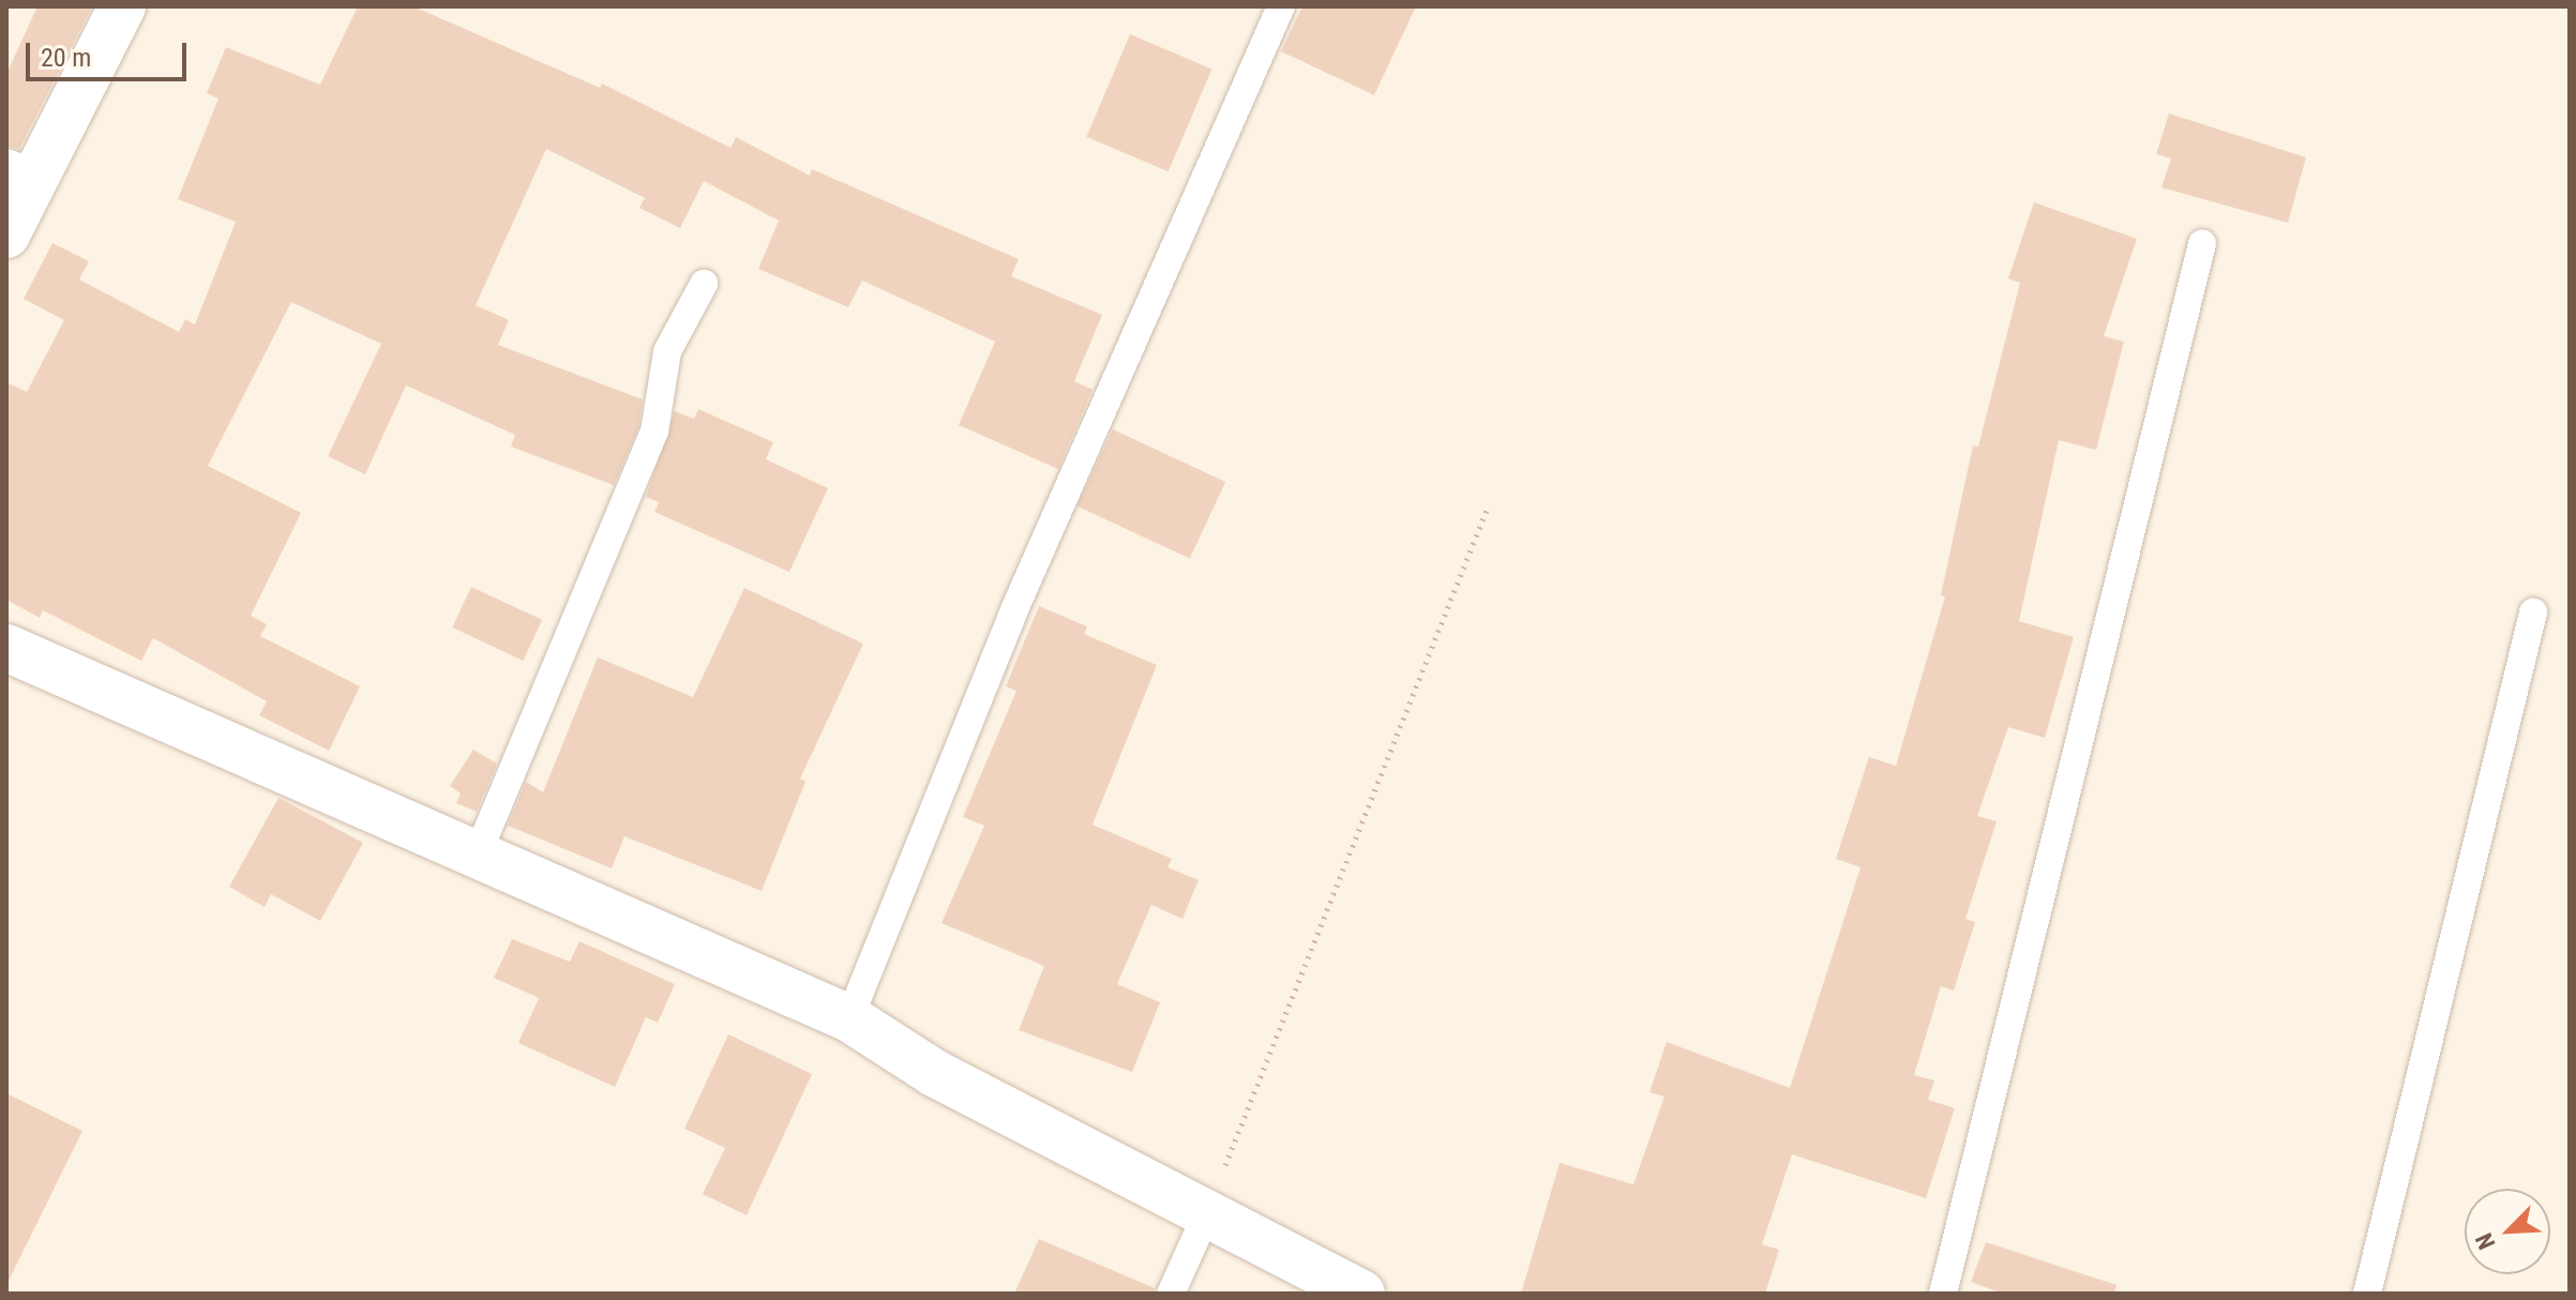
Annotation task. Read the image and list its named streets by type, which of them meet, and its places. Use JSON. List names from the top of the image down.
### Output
{
  "scale_bar": "20 m",
  "north": "bottom left"
}
